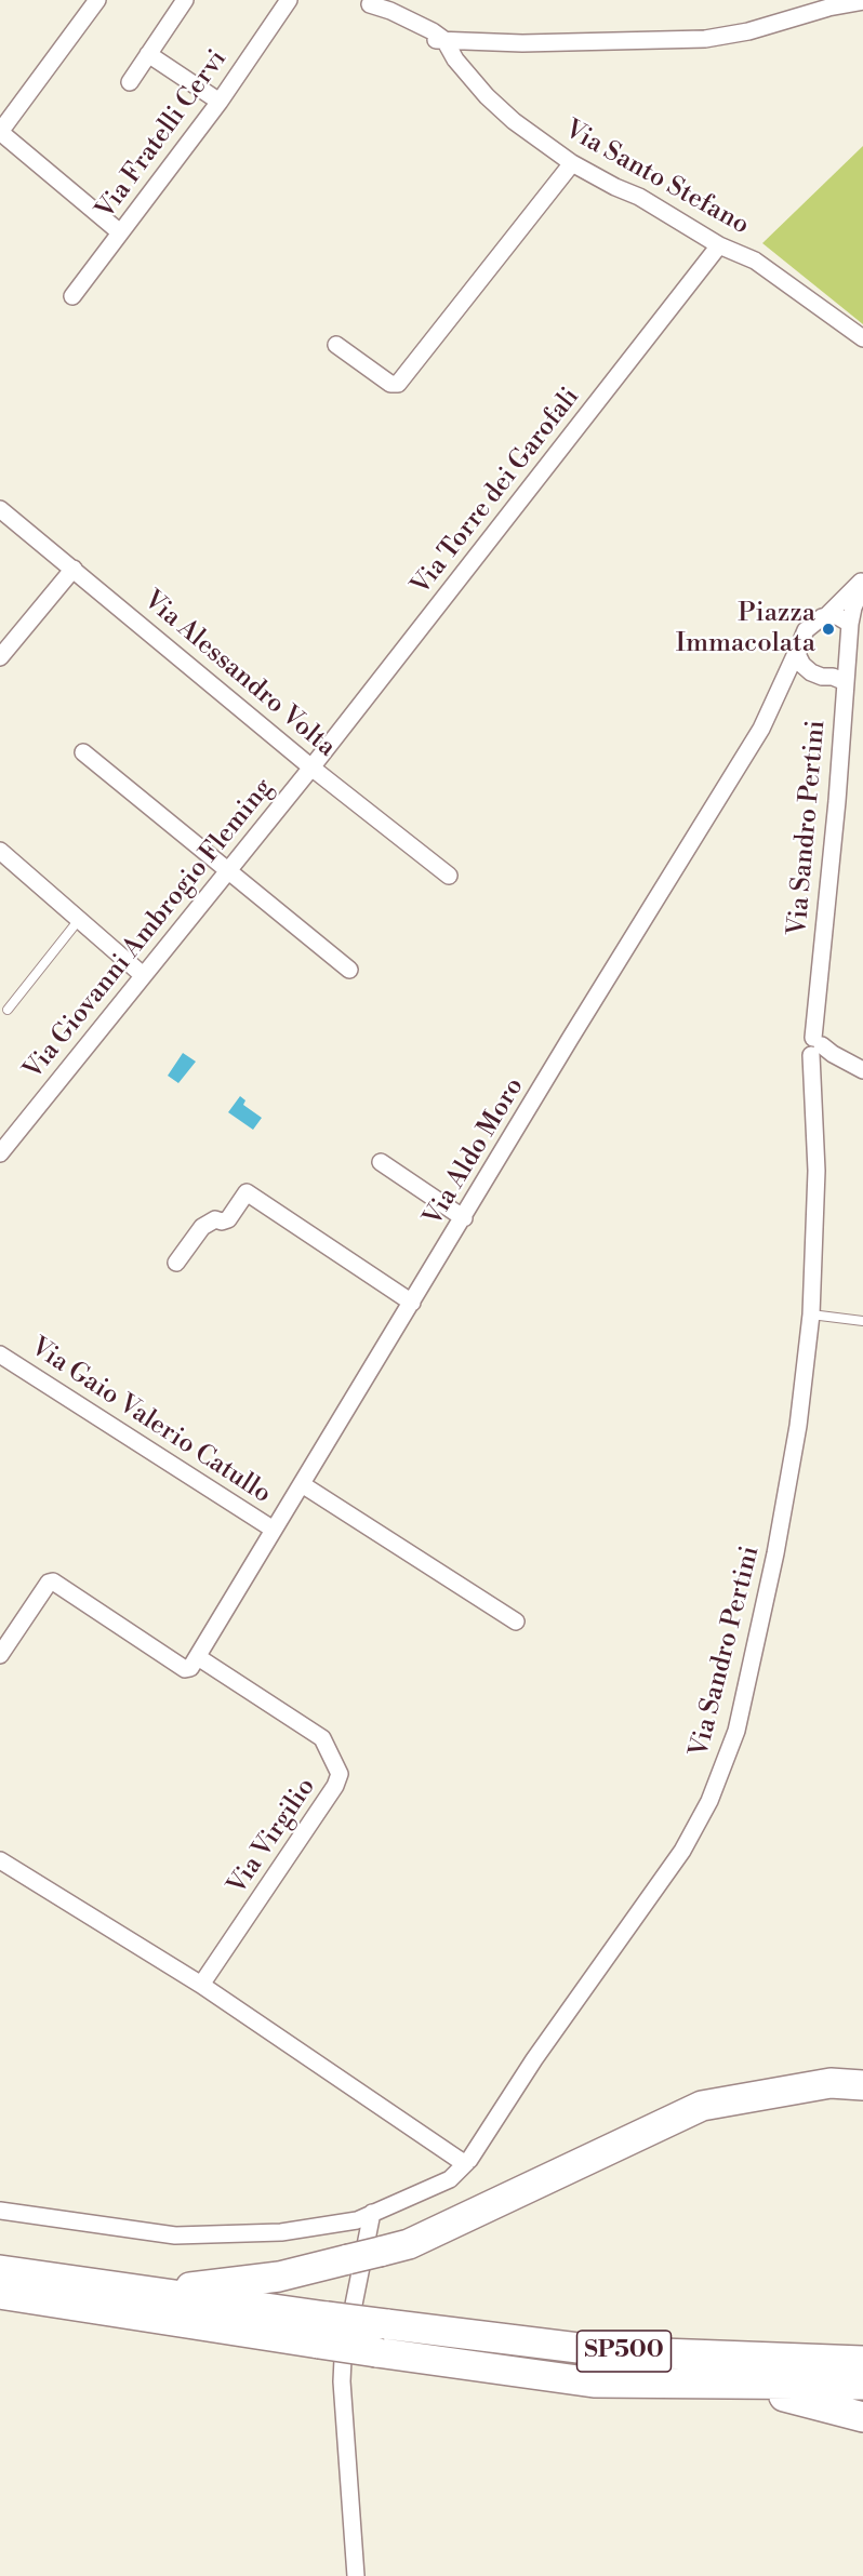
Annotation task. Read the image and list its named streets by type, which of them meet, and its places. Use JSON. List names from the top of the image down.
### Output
{
  "streets": {
    "highway": ["SP500"],
    "street": [
      "Via Fratelli Cervi",
      "Via Santo Stefano",
      "Via Torre dei Garofali",
      "Via Alessandro Volta",
      "Via Sandro Pertini",
      "Via Giovanni Ambrogio Fleming",
      "Via Aldo Moro",
      "Via Gaio Valerio Catullo",
      "Via Virgilio"
    ]
  },
  "crossings": [
    ["Via Santo Stefano", "Via Torre dei Garofali"],
    ["Via Torre dei Garofali", "Via Alessandro Volta"],
    ["Via Torre dei Garofali", "Via Giovanni Ambrogio Fleming"],
    ["Via Alessandro Volta", "Via Giovanni Ambrogio Fleming"],
    ["Via Sandro Pertini", "Via Aldo Moro"],
    ["Via Aldo Moro", "Via Gaio Valerio Catullo"],
    ["Via Aldo Moro", "Via Virgilio"]
  ],
  "places": ["Piazza Immacolata"]
}
